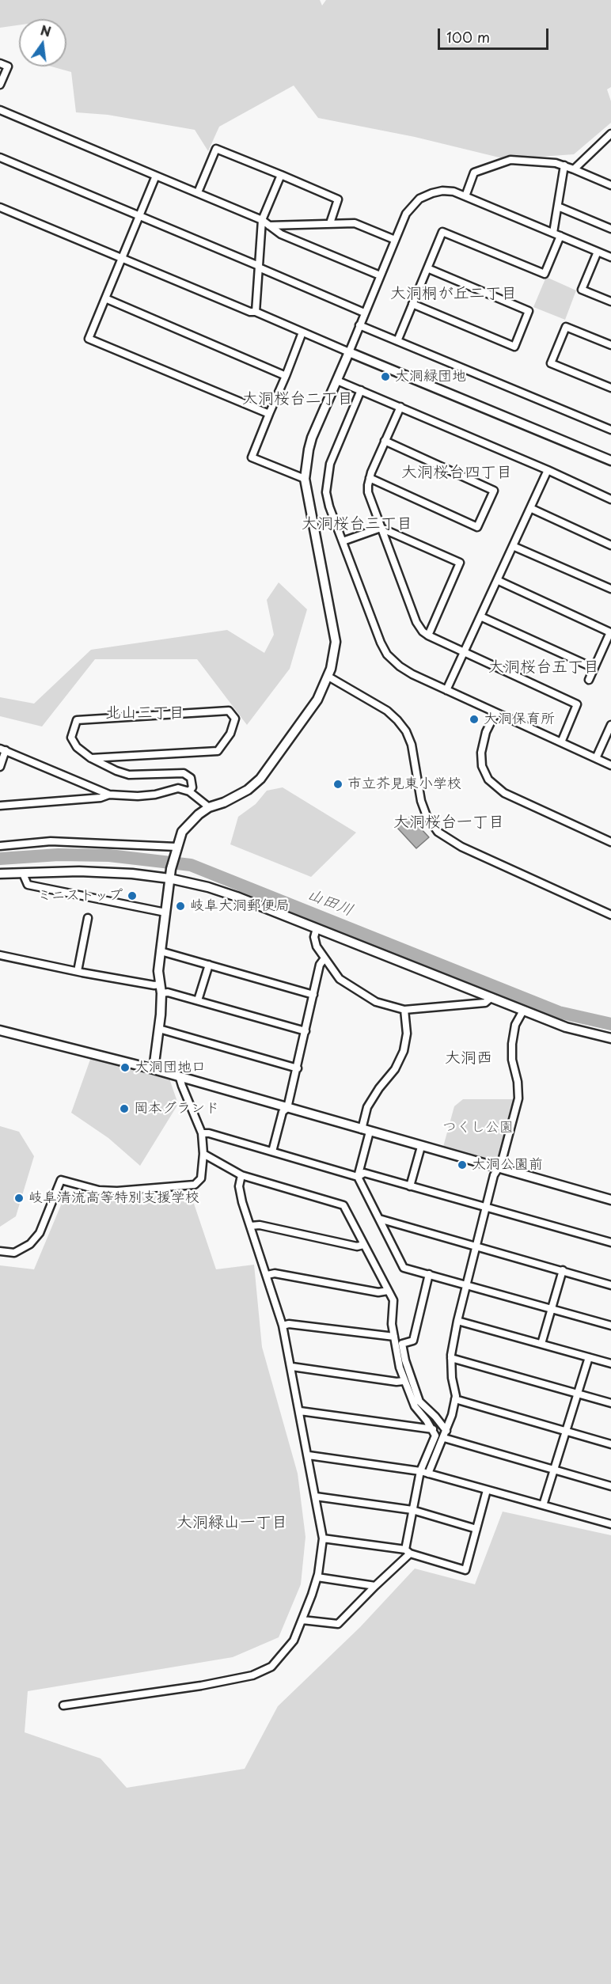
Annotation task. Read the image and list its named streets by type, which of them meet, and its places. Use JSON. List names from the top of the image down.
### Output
{
  "districts": [
    "大洞桐が丘二丁目",
    "大洞桜台二丁目",
    "大洞桜台四丁目",
    "大洞桜台三丁目",
    "大洞桜台五丁目",
    "北山三丁目",
    "大洞桜台一丁目",
    "大洞西",
    "大洞緑山一丁目"
  ],
  "water": ["山田川"],
  "parks": ["つくし公園"],
  "places": [
    "大洞緑団地",
    "大洞保育所",
    "市立芥見東小学校",
    "ミニストップ",
    "岐阜大洞郵便局",
    "大洞団地口",
    "岡本グランド",
    "大洞公園前",
    "岐阜清流高等特別支援学校"
  ],
  "scale_bar": "100 m",
  "north": "top"
}
